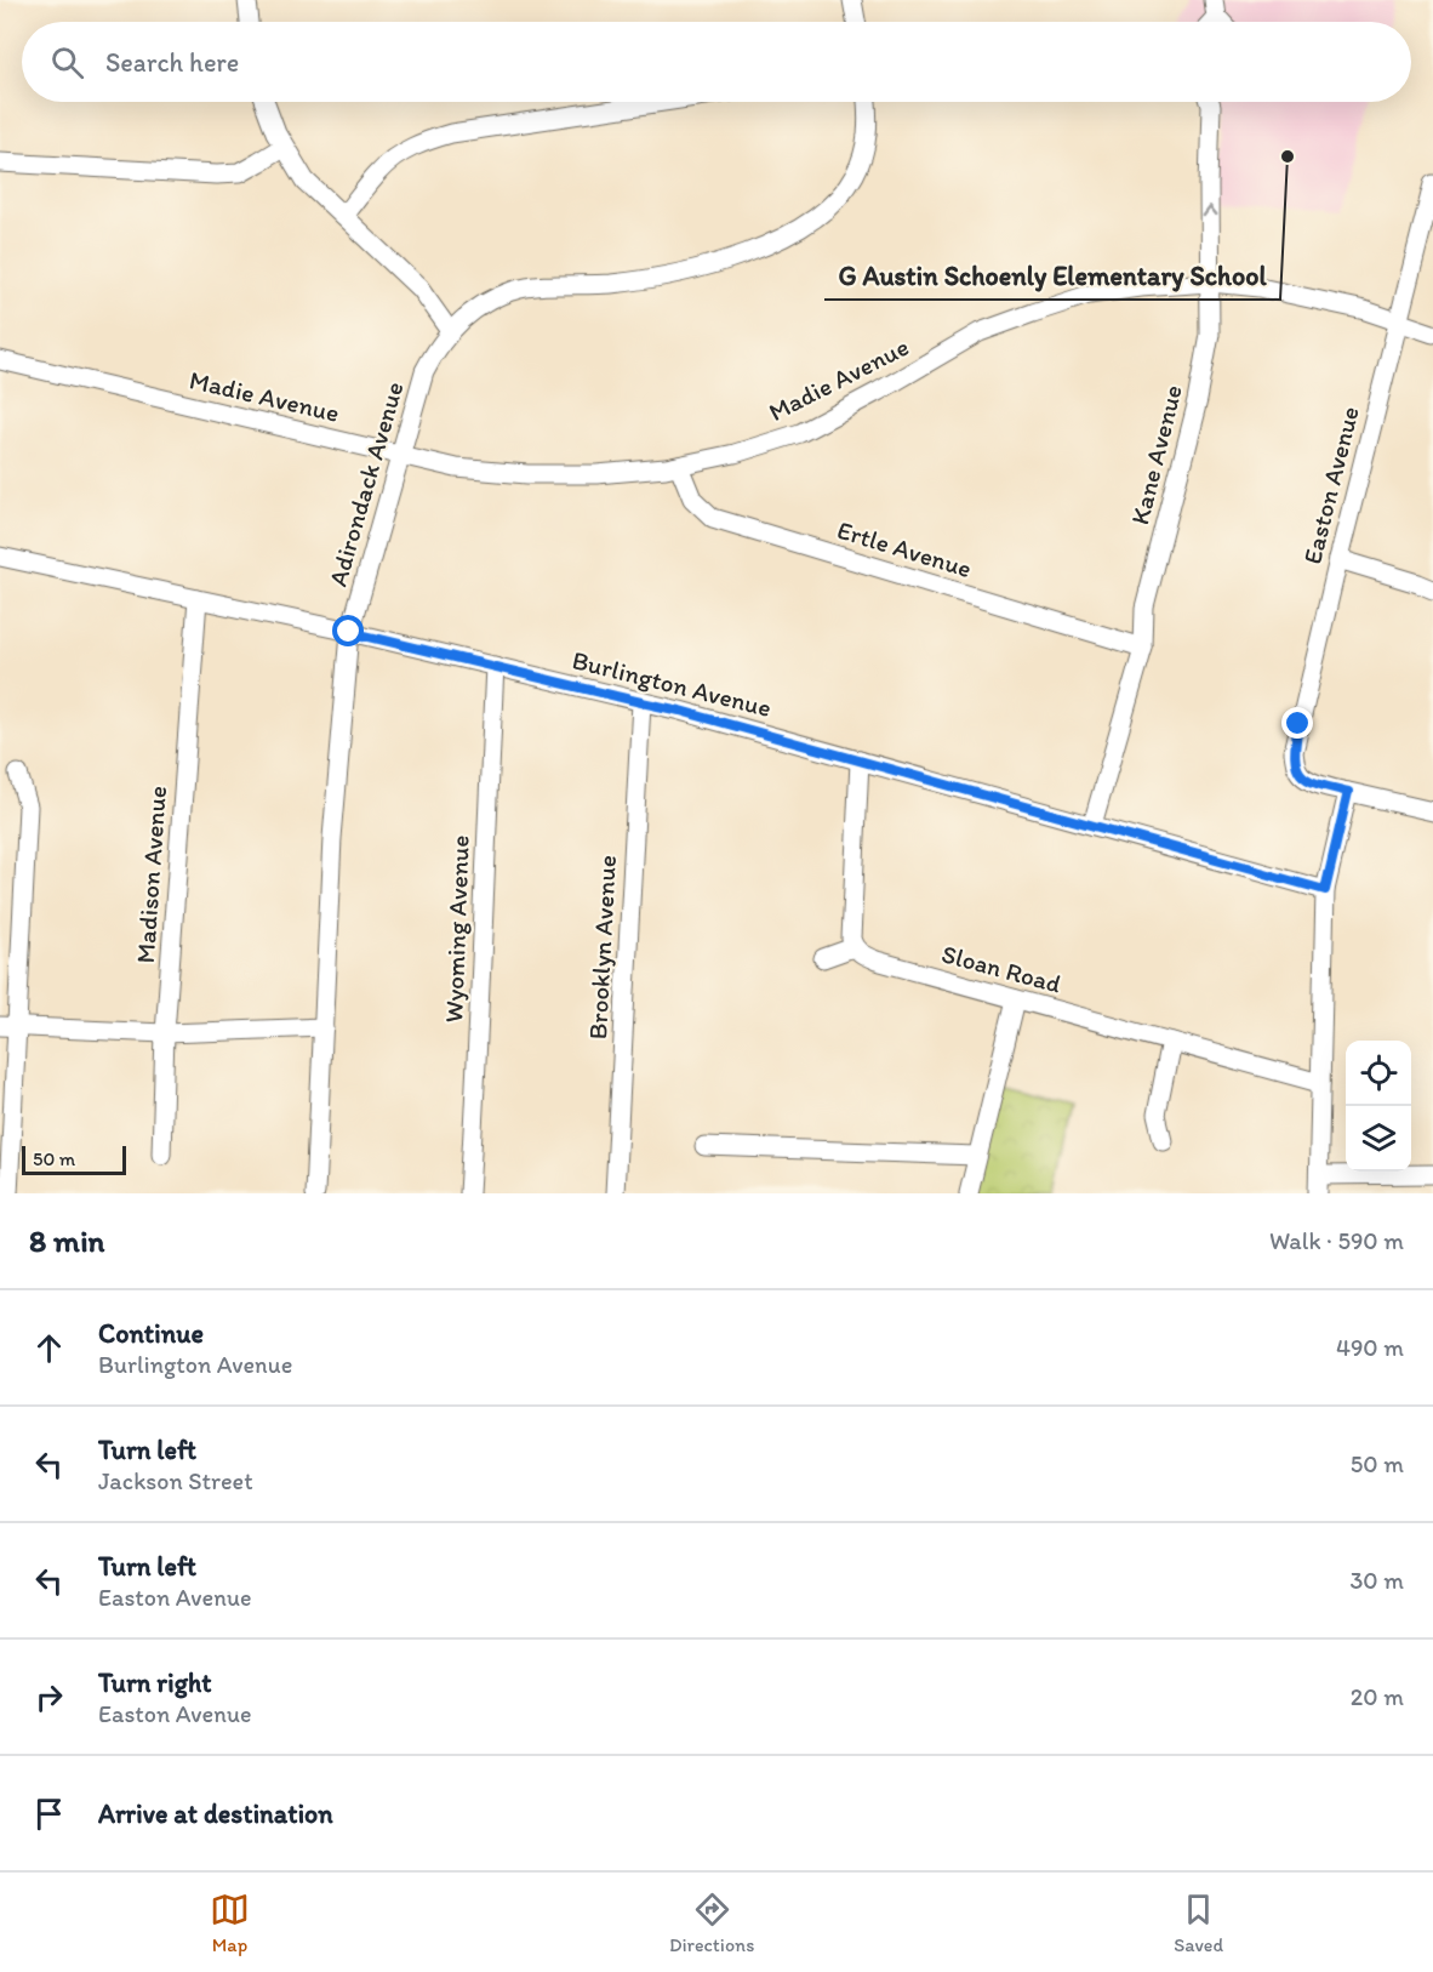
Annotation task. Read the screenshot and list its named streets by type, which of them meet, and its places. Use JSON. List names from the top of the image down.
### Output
{
  "streets": {
    "street": [
      "Madie Avenue",
      "Kane Avenue",
      "Adirondack Avenue",
      "Easton Avenue",
      "Ertle Avenue",
      "Burlington Avenue",
      "Madison Avenue",
      "Wyoming Avenue",
      "Brooklyn Avenue",
      "Sloan Road"
    ]
  },
  "crossings": [
    ["Madie Avenue", "Kane Avenue"],
    ["Madie Avenue", "Adirondack Avenue"],
    ["Madie Avenue", "Easton Avenue"],
    ["Madie Avenue", "Ertle Avenue"],
    ["Kane Avenue", "Ertle Avenue"],
    ["Kane Avenue", "Burlington Avenue"],
    ["Adirondack Avenue", "Burlington Avenue"],
    ["Burlington Avenue", "Madison Avenue"],
    ["Burlington Avenue", "Wyoming Avenue"],
    ["Burlington Avenue", "Brooklyn Avenue"]
  ],
  "places": ["G Austin Schoenly Elementary School"],
  "scale_bar": "50 m",
  "page": {
    "search": "Search here",
    "scale": "50 m",
    "heading": ["8 min", "Walk · 590 m"],
    "list": [
      ["Continue", "Burlington Avenue", "490 m"],
      ["Turn left", "Jackson Street", "50 m"],
      ["Turn left", "Easton Avenue", "30 m"],
      ["Turn right", "Easton Avenue", "20 m"],
      "Arrive at destination"
    ],
    "nav": ["Map", "Directions", "Saved"]
  }
}
